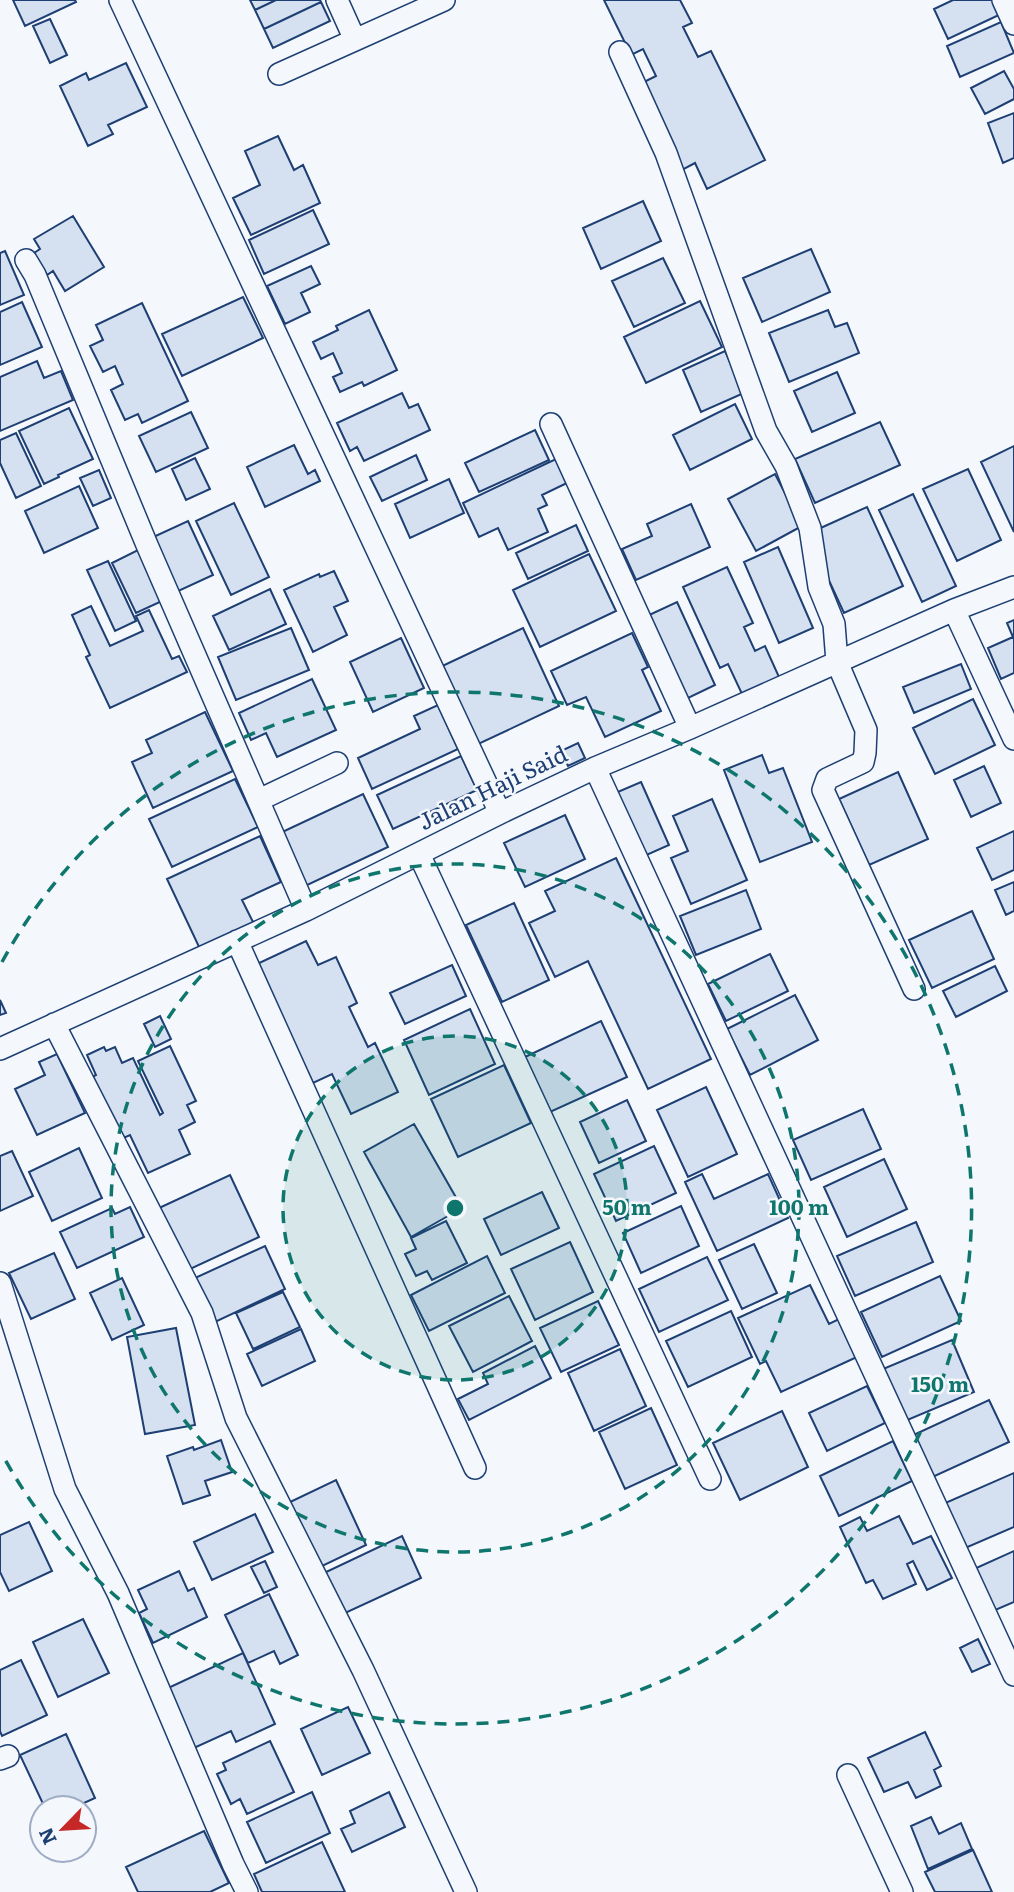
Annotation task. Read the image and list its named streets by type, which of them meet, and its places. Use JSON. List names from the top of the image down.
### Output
{
  "streets": {
    "street": ["Jalan Haji Said"]
  },
  "north": "bottom left",
  "rings": ["50 m", "100 m", "150 m"]
}
